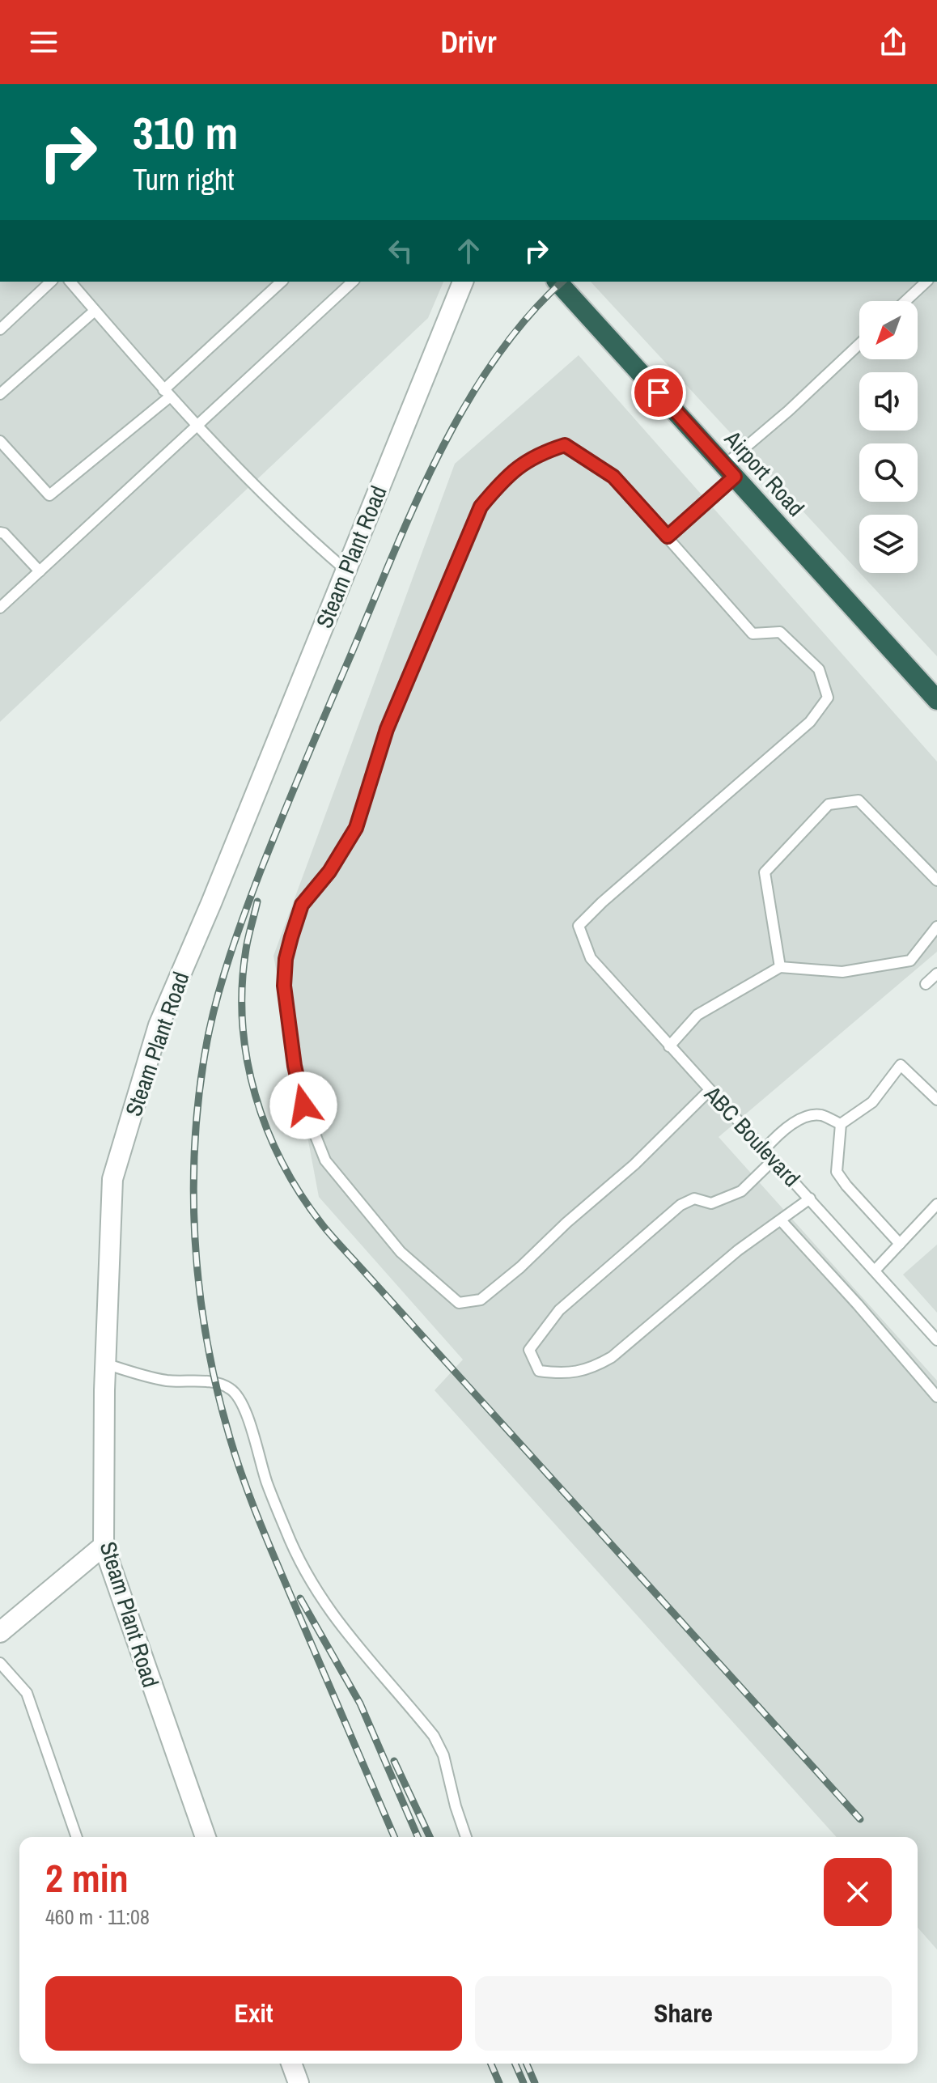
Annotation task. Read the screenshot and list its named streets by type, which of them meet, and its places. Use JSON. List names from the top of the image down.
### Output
{
  "streets": {
    "highway": ["Airport Road"],
    "street": ["Steam Plant Road"],
    "lane": ["ABC Boulevard"]
  },
  "north": "bottom left",
  "page": {
    "header": "Drivr",
    "turn": ["310 m", "Turn right"],
    "heading": ["2 min", "460 m · 11:08"],
    "buttons": ["Exit", "Share"]
  }
}
